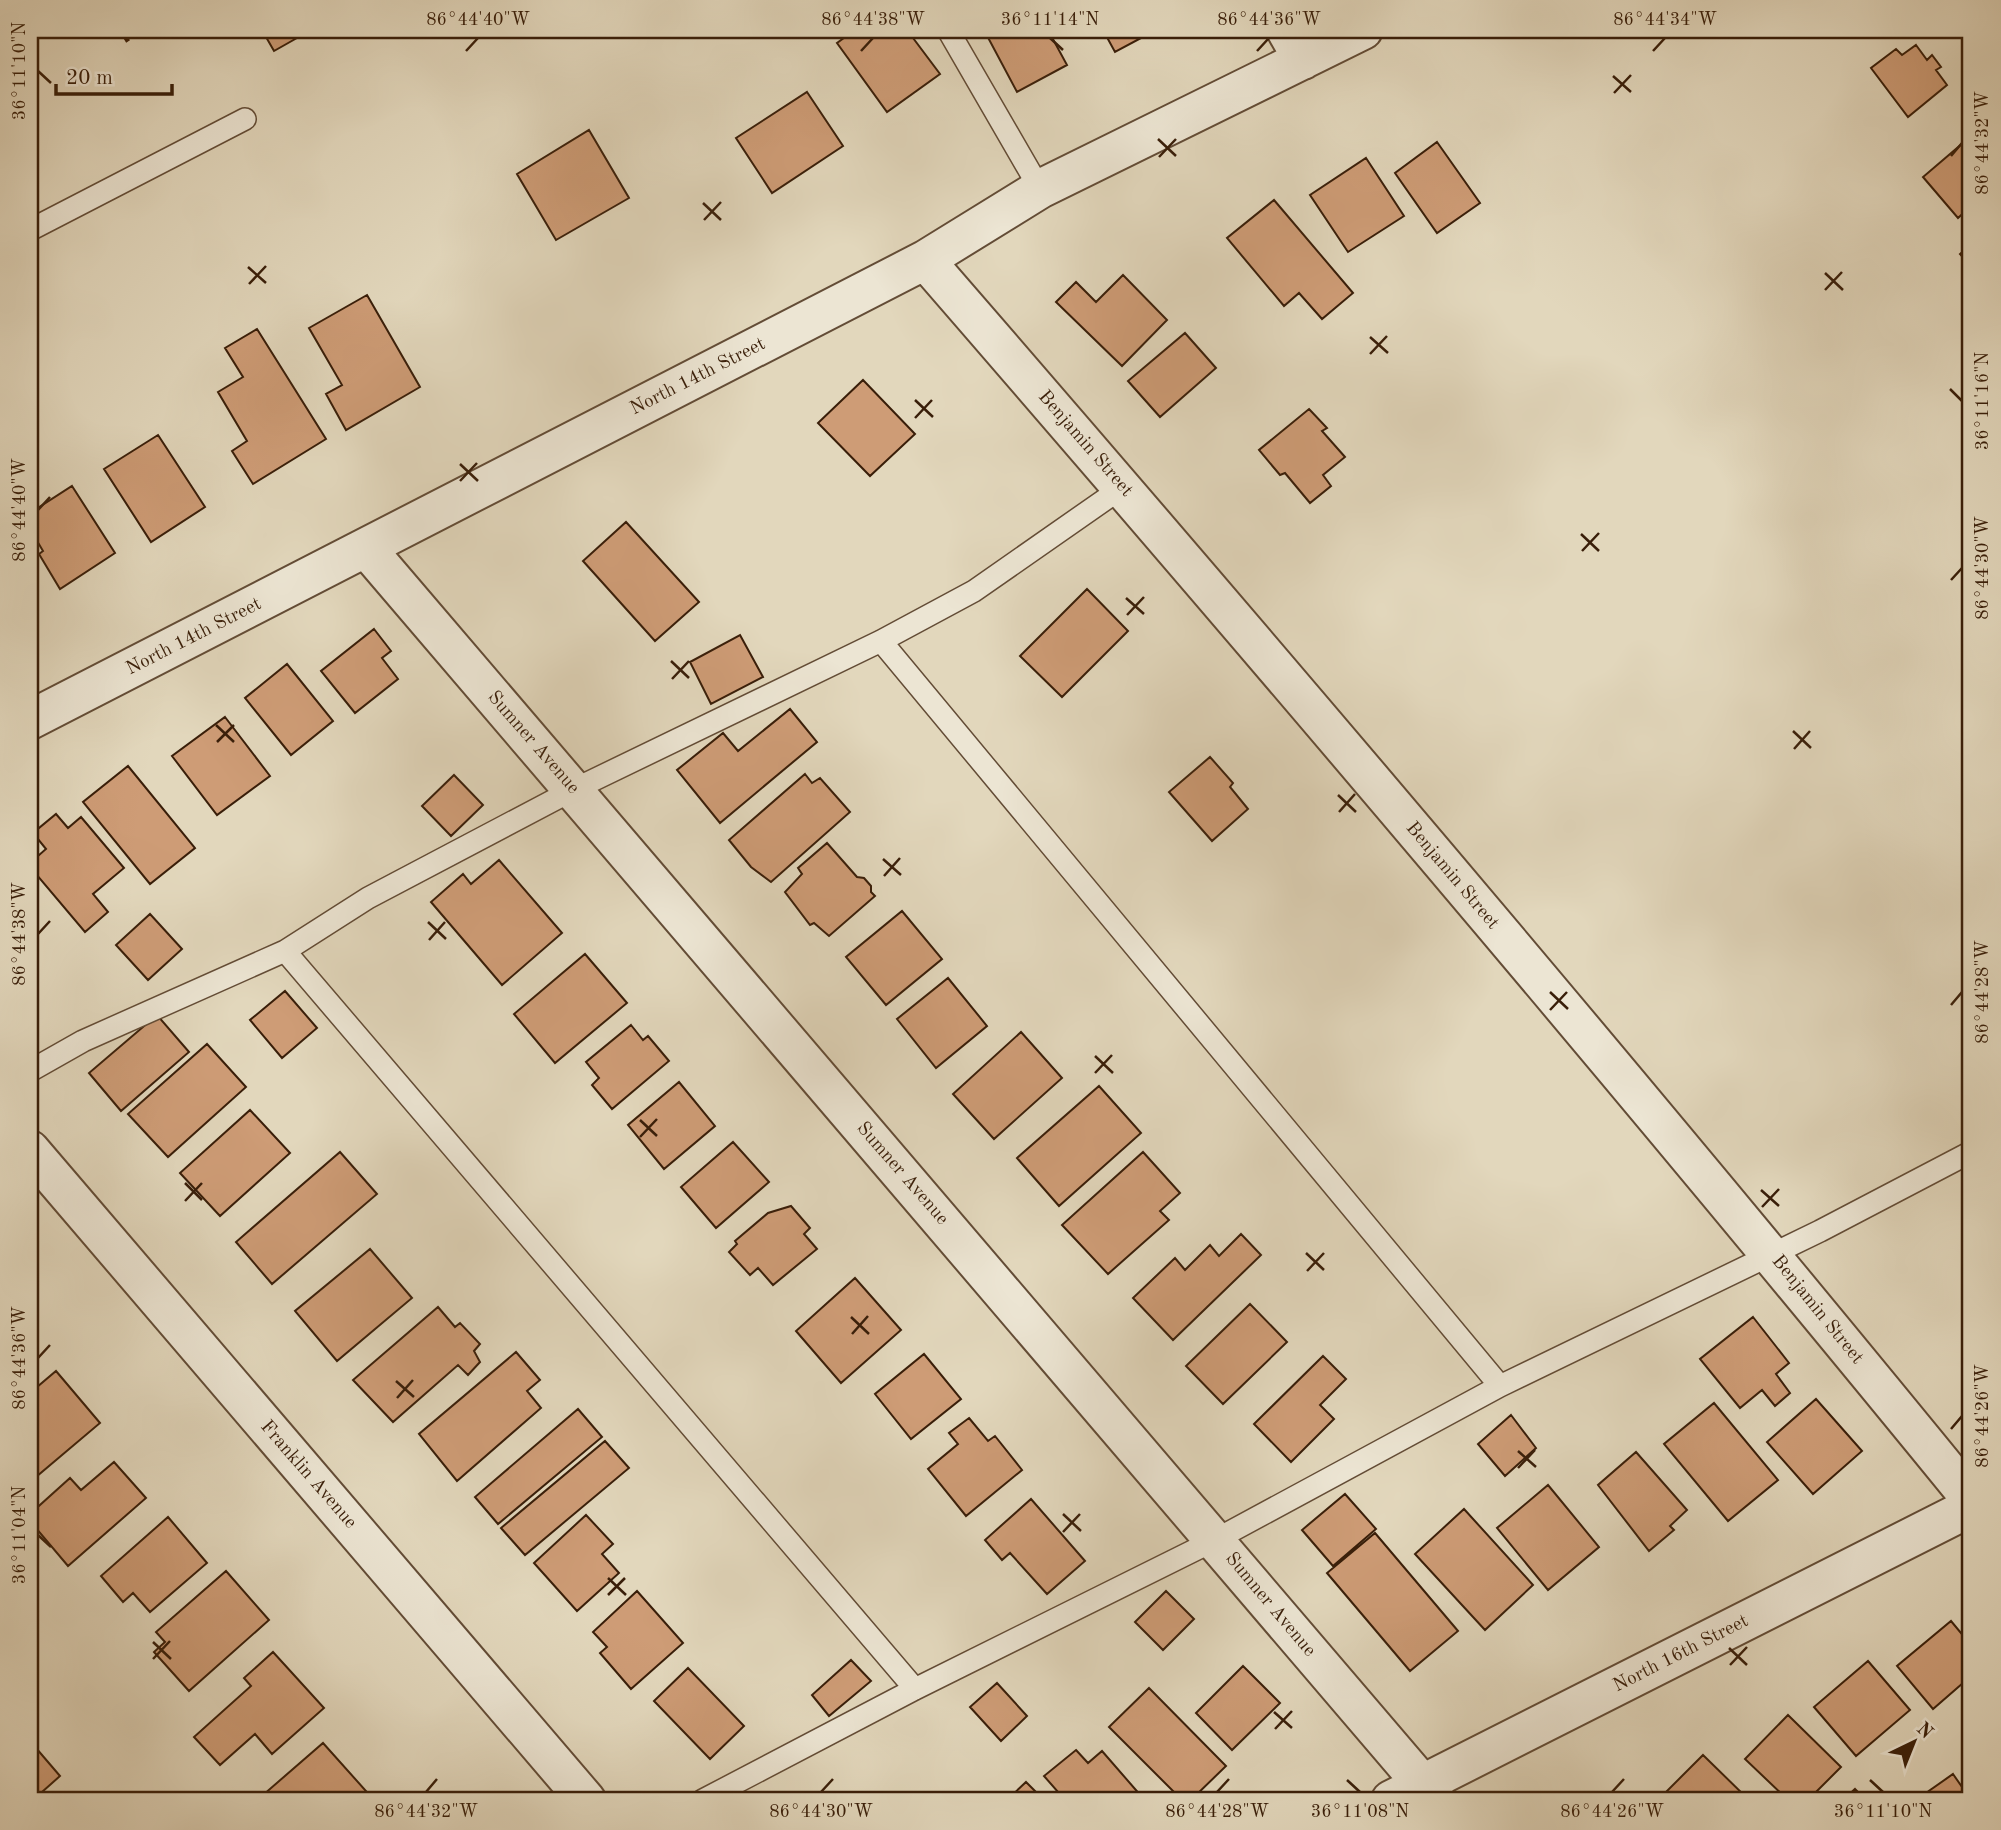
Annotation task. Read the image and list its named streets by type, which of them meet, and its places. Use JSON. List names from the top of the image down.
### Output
{
  "streets": {
    "street": [
      "North 14th Street",
      "Benjamin Street",
      "Sumner Avenue",
      "Franklin Avenue",
      "North 16th Street"
    ]
  },
  "crossings": [
    ["North 14th Street", "Benjamin Street"],
    ["North 14th Street", "Sumner Avenue"],
    ["Sumner Avenue", "North 16th Street"]
  ],
  "scale_bar": "20 m",
  "north": "top right",
  "coordinates": [
    "86°44'40\"W",
    "86°44'38\"W",
    "36°11'14\"N",
    "86°44'36\"W",
    "86°44'34\"W",
    "36°11'10\"N",
    "86°44'32\"W",
    "36°11'16\"N",
    "86°44'30\"W",
    "86°44'28\"W",
    "86°44'26\"W",
    "36°11'04\"N",
    "36°11'08\"N"
  ]
}
